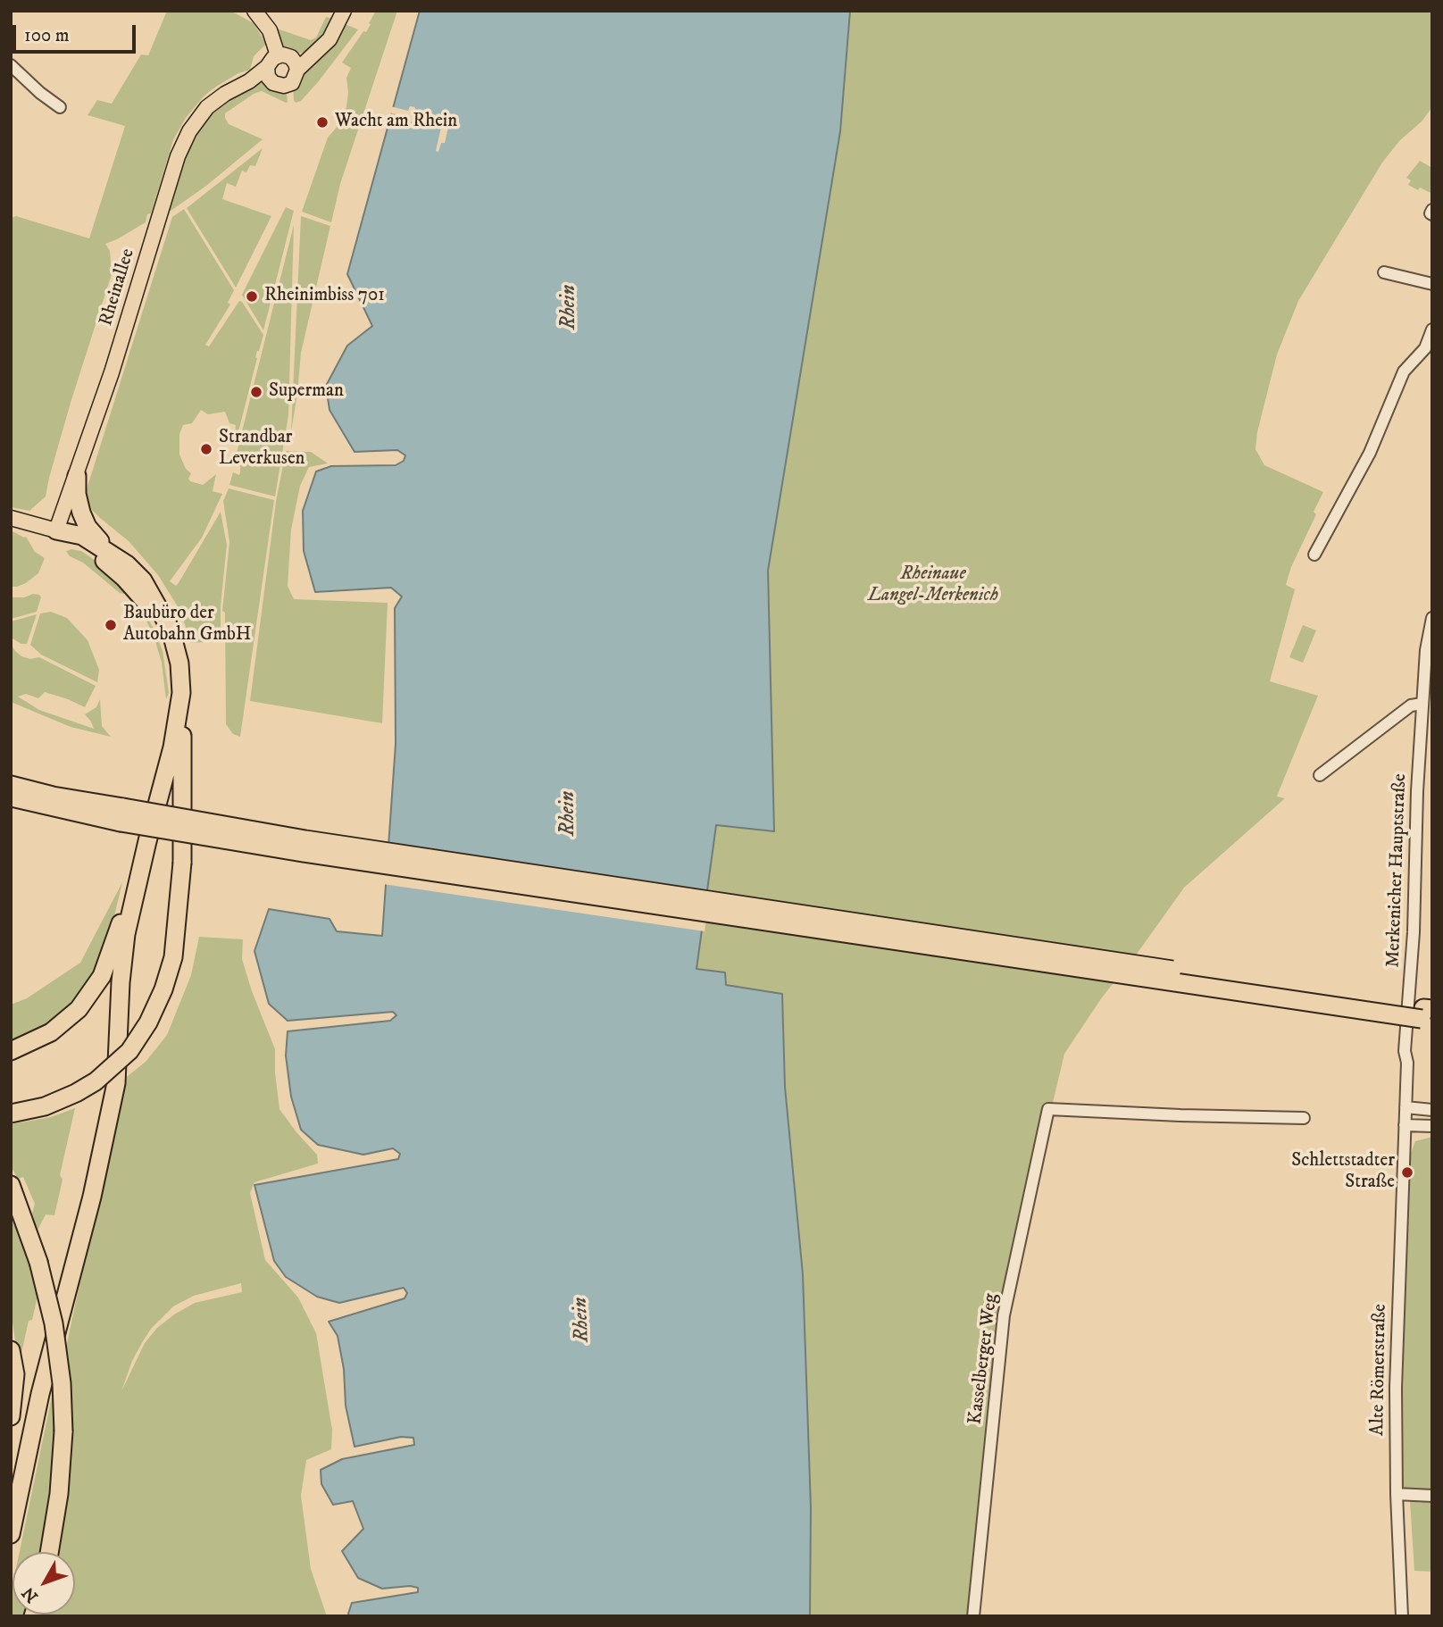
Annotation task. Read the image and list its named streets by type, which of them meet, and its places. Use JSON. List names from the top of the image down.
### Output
{
  "streets": {
    "main road": ["Rheinallee"],
    "street": ["Merkenicher Hauptstraße", "Kasselberger Weg", "Alte Römerstraße"]
  },
  "crossings": [
    ["Merkenicher Hauptstraße", "Alte Römerstraße"]
  ],
  "water": ["Rhein"],
  "parks": ["Rheinaue Langel-Merkenich"],
  "places": [
    "Wacht am Rhein",
    "Rheinimbiss 701",
    "Superman",
    "Strandbar Leverkusen",
    "Baubüro der Autobahn GmbH",
    "Schlettstadter Straße"
  ],
  "scale_bar": "100 m",
  "north": "bottom left"
}
